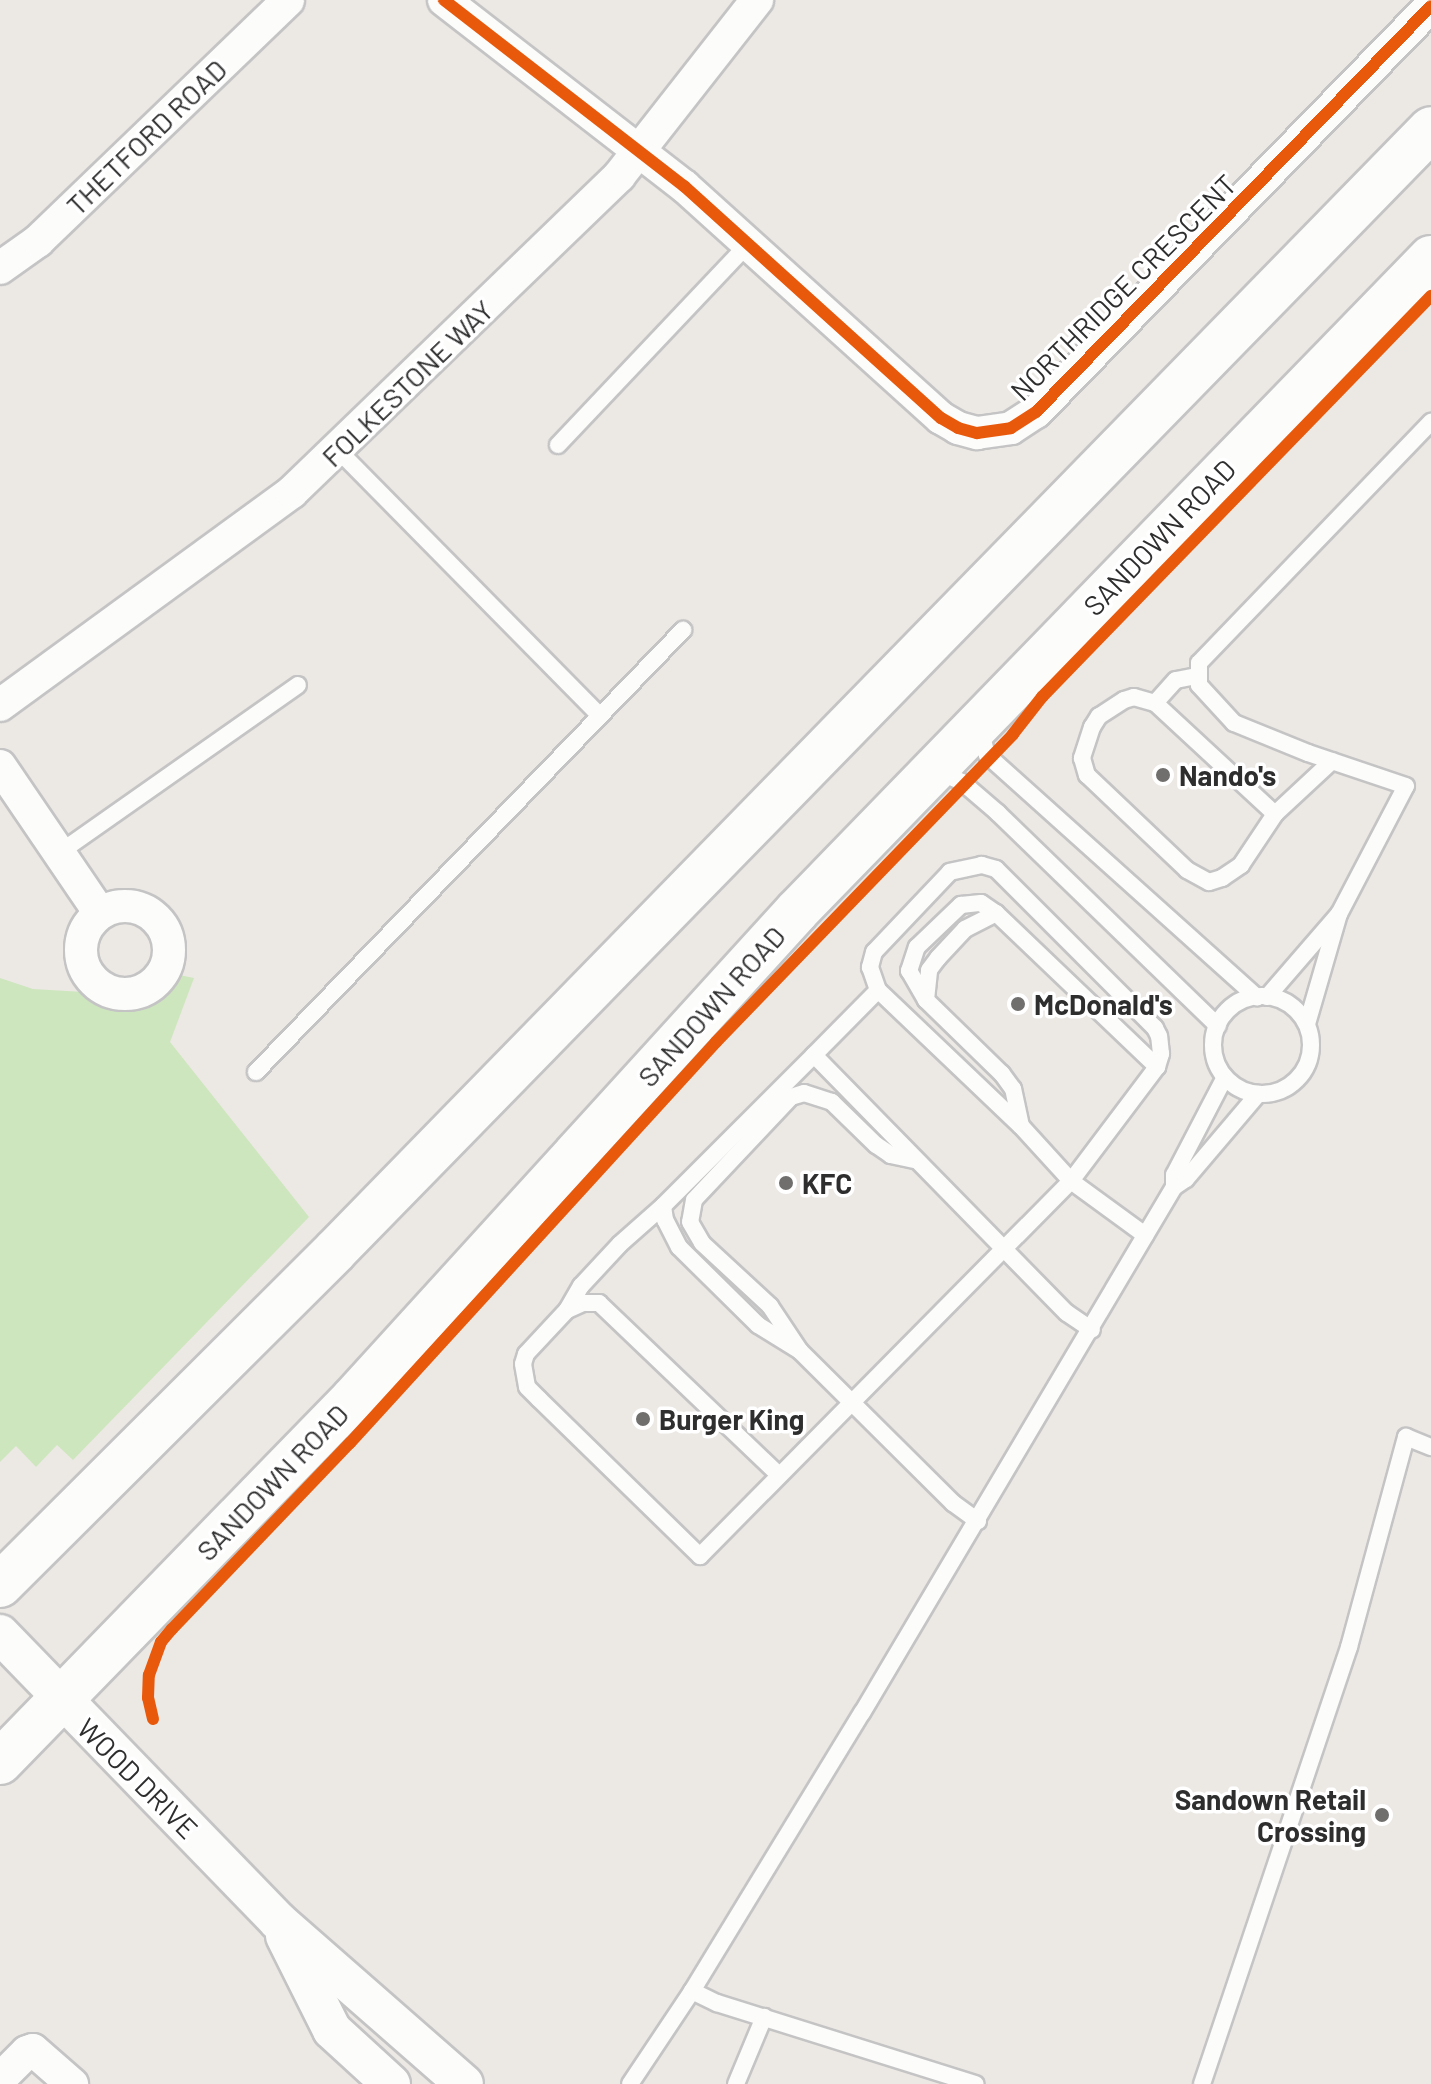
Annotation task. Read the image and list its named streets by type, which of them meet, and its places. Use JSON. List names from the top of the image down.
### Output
{
  "streets": {
    "main road": ["SANDOWN ROAD"],
    "street": [
      "THETFORD ROAD",
      "NORTHRIDGE CRESCENT",
      "FOLKESTONE WAY",
      "WOOD DRIVE"
    ]
  },
  "crossings": [
    ["NORTHRIDGE CRESCENT", "FOLKESTONE WAY"],
    ["SANDOWN ROAD", "WOOD DRIVE"]
  ],
  "places": [
    "Nando's",
    "McDonald's",
    "KFC",
    "Burger King",
    "Sandown Retail Crossing"
  ]
}
